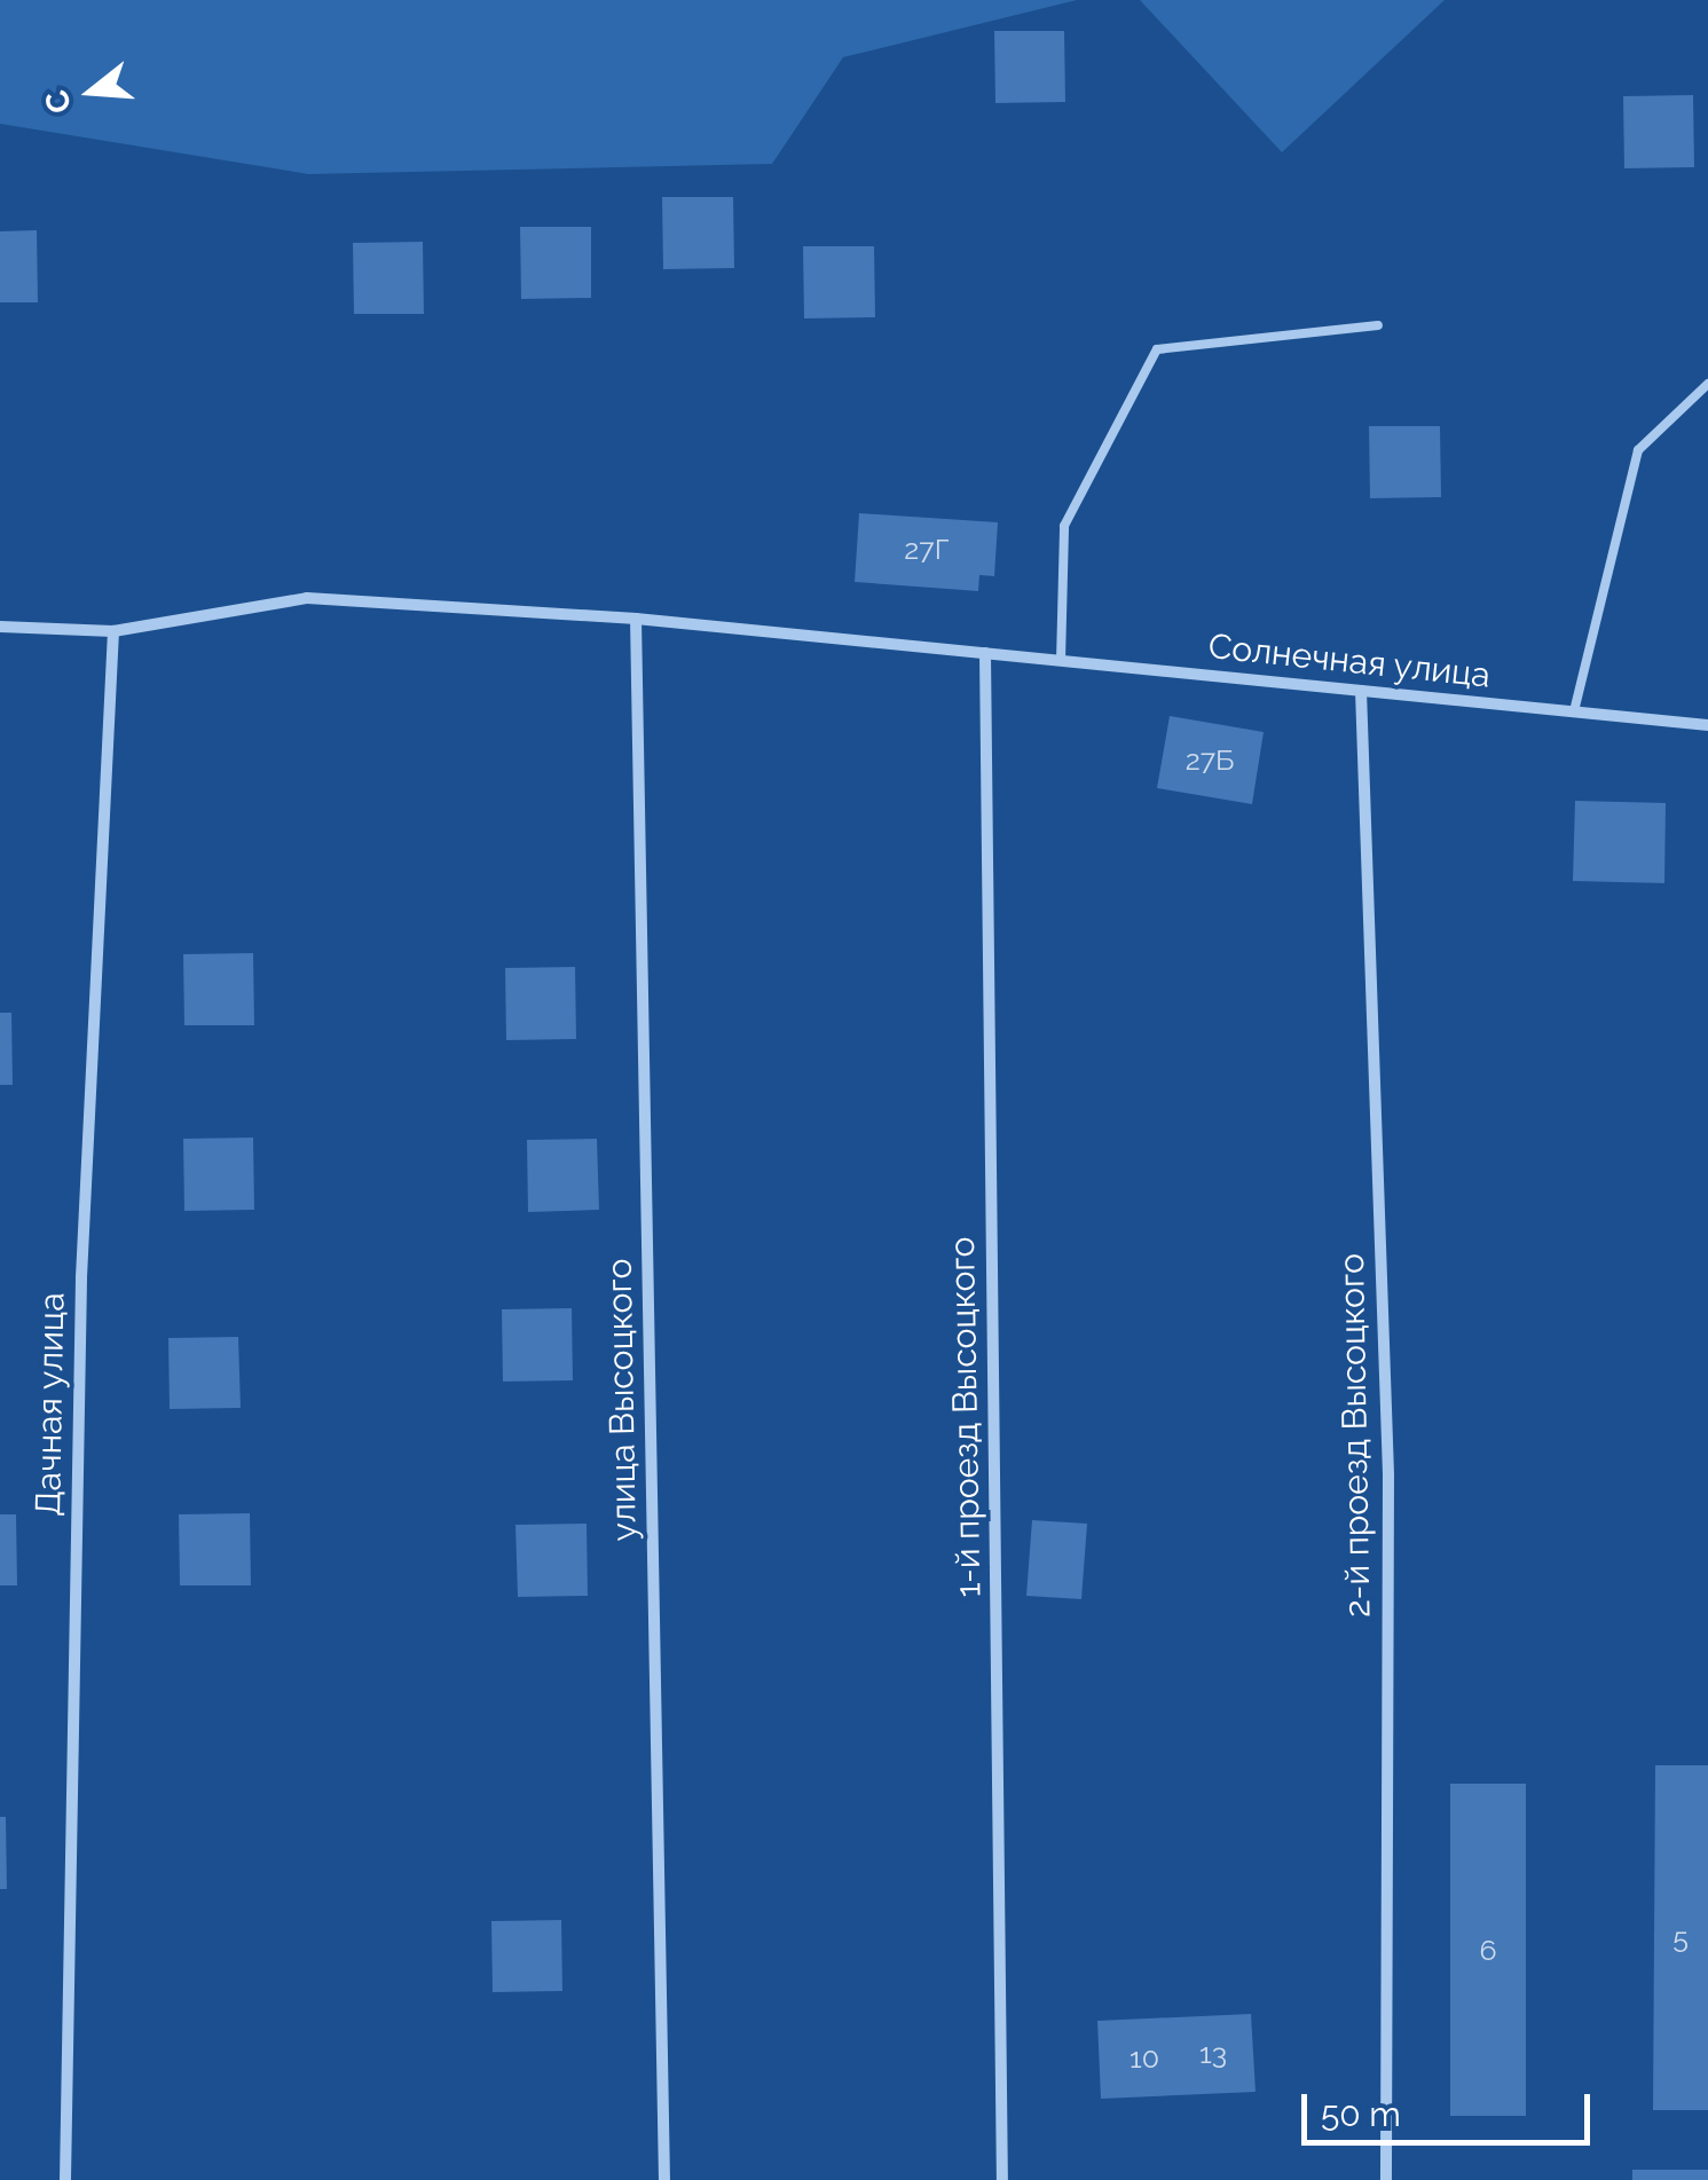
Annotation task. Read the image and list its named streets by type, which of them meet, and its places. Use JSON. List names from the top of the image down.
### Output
{
  "streets": {
    "street": [
      "Солнечная улица",
      "улица Высоцкого",
      "Дачная улица",
      "1-й проезд Высоцкого",
      "2-й проезд Высоцкого"
    ]
  },
  "crossings": [
    ["Солнечная улица", "улица Высоцкого"],
    ["Солнечная улица", "1-й проезд Высоцкого"],
    ["Солнечная улица", "2-й проезд Высоцкого"]
  ],
  "house_numbers": [
    "27Г",
    "27Б",
    "5",
    "6",
    "13",
    "10"
  ],
  "scale_bar": "50 m",
  "north": "left"
}
